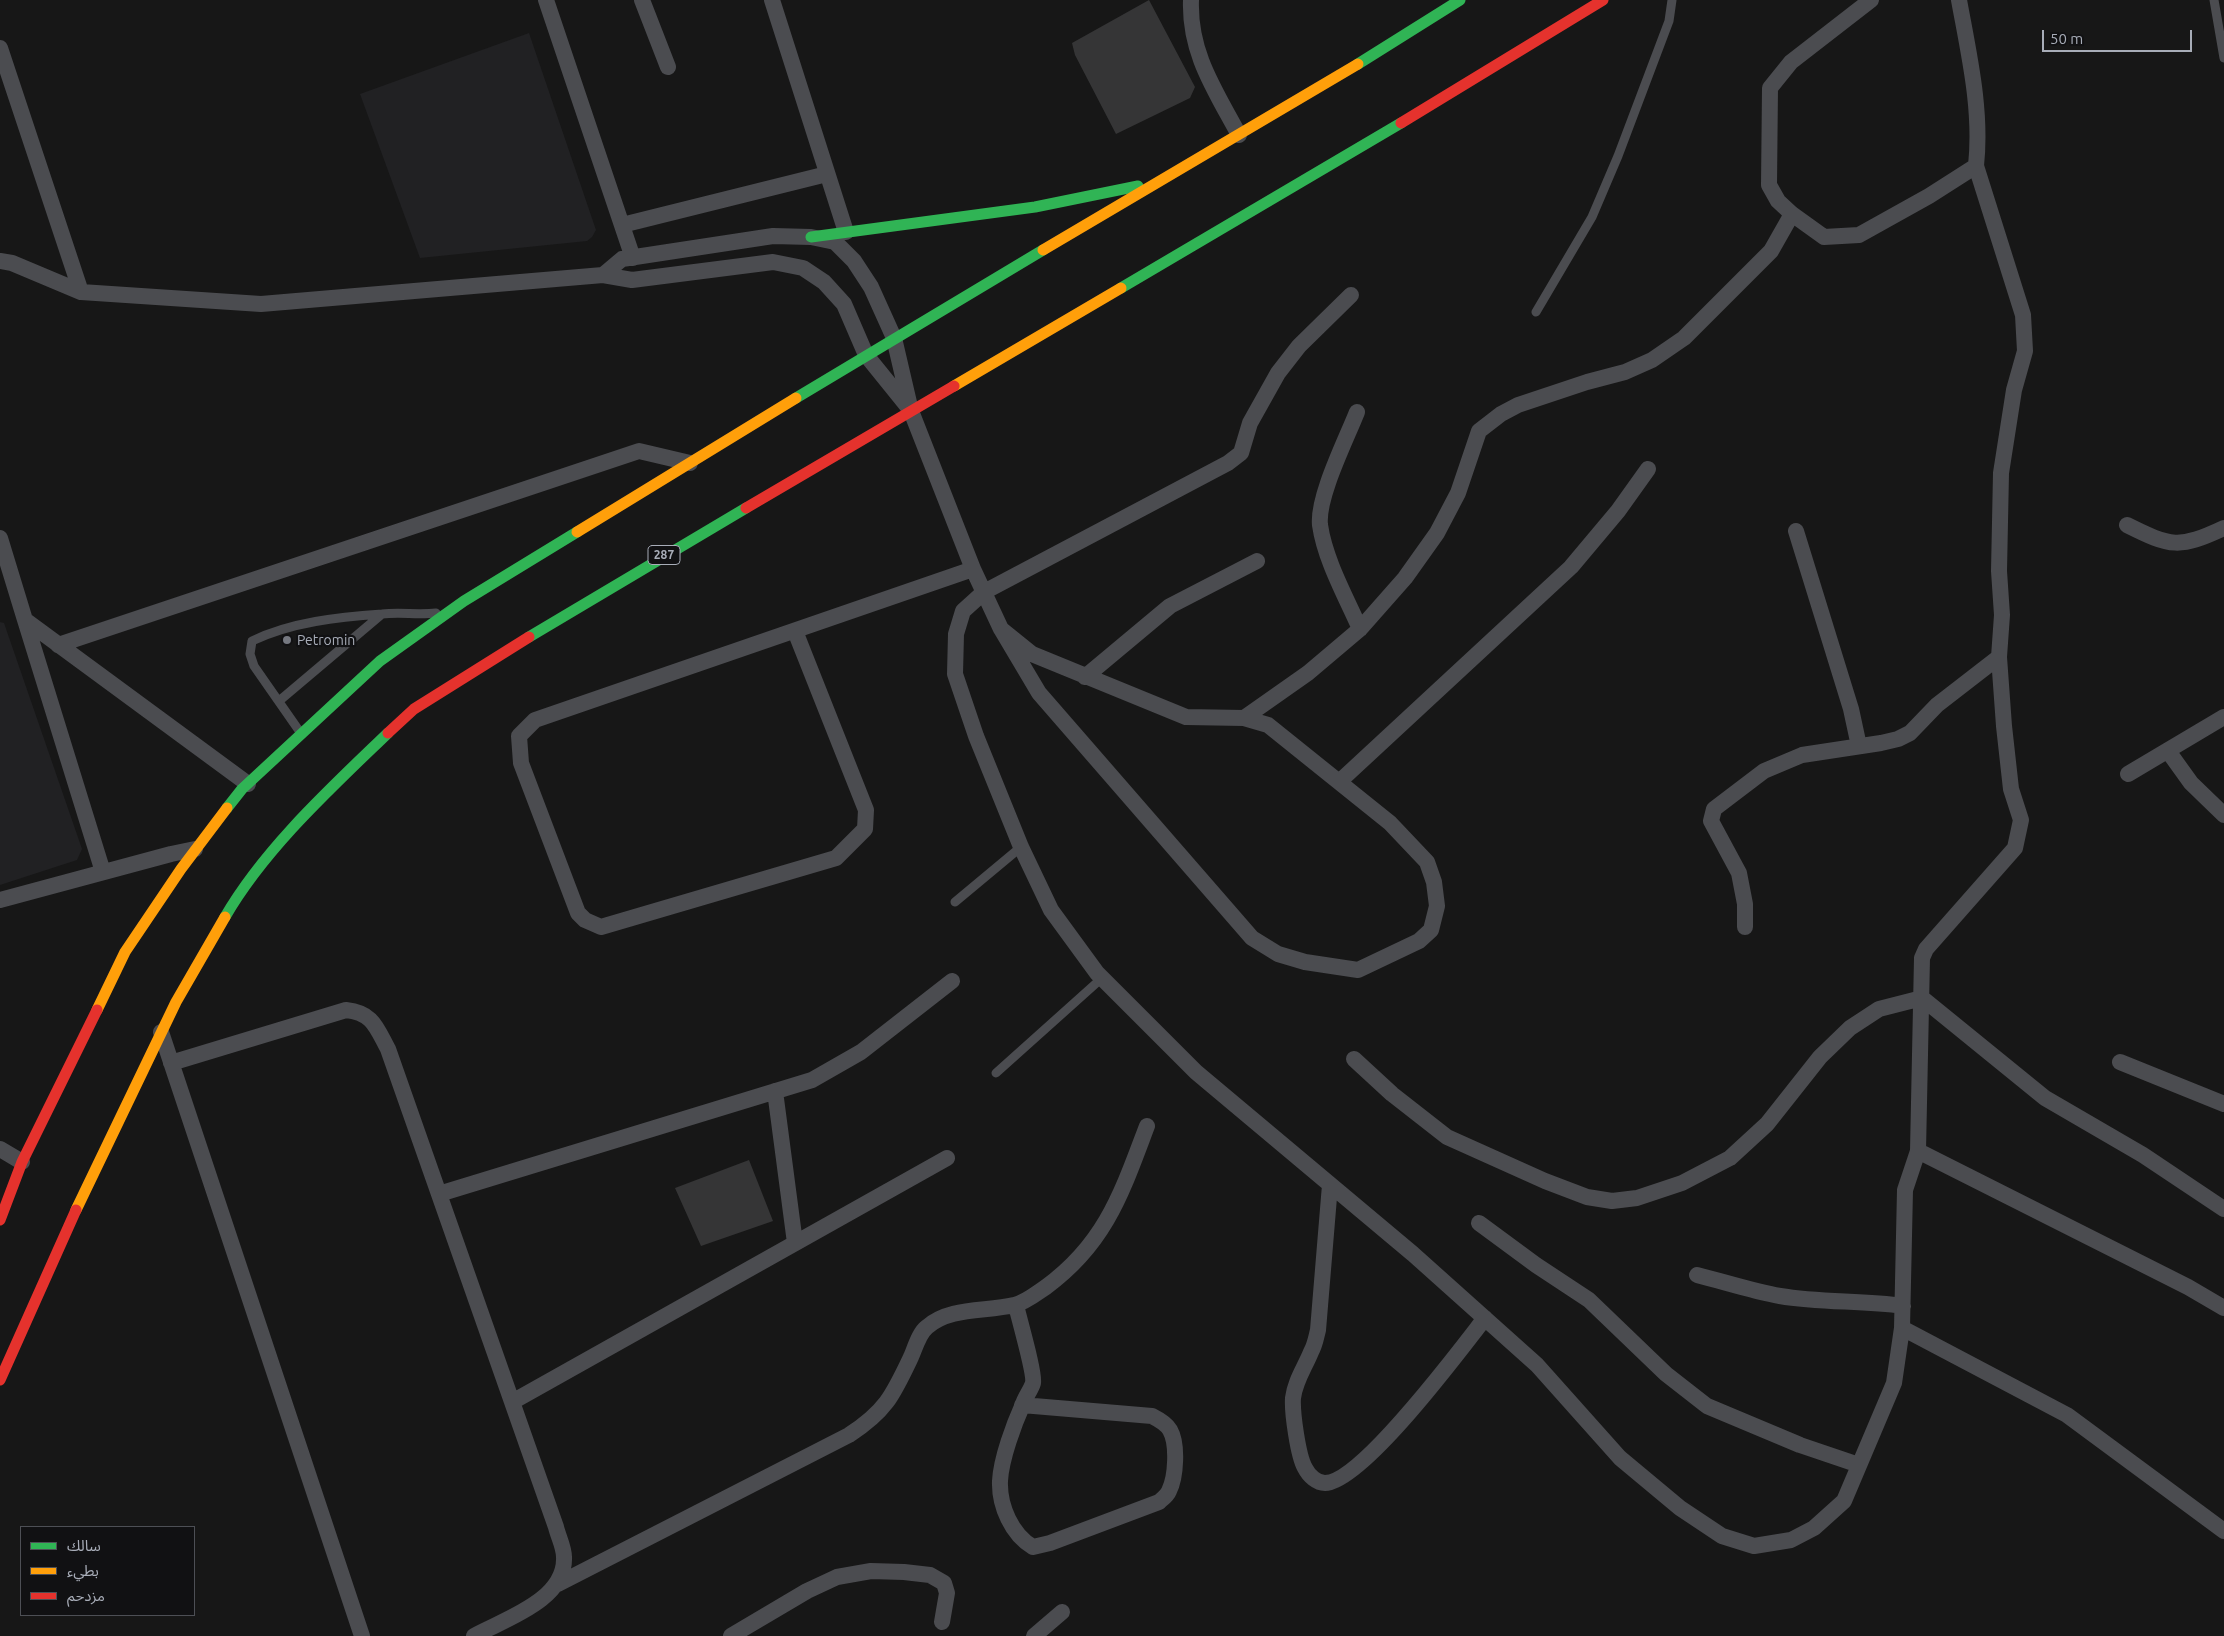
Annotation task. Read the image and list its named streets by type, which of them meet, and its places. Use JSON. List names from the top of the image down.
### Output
{
  "streets": {
    "main road": ["287"]
  },
  "places": ["Petromin"],
  "legend": ["سالك", "بطيء", "مزدحم"],
  "scale_bar": "50 m"
}
